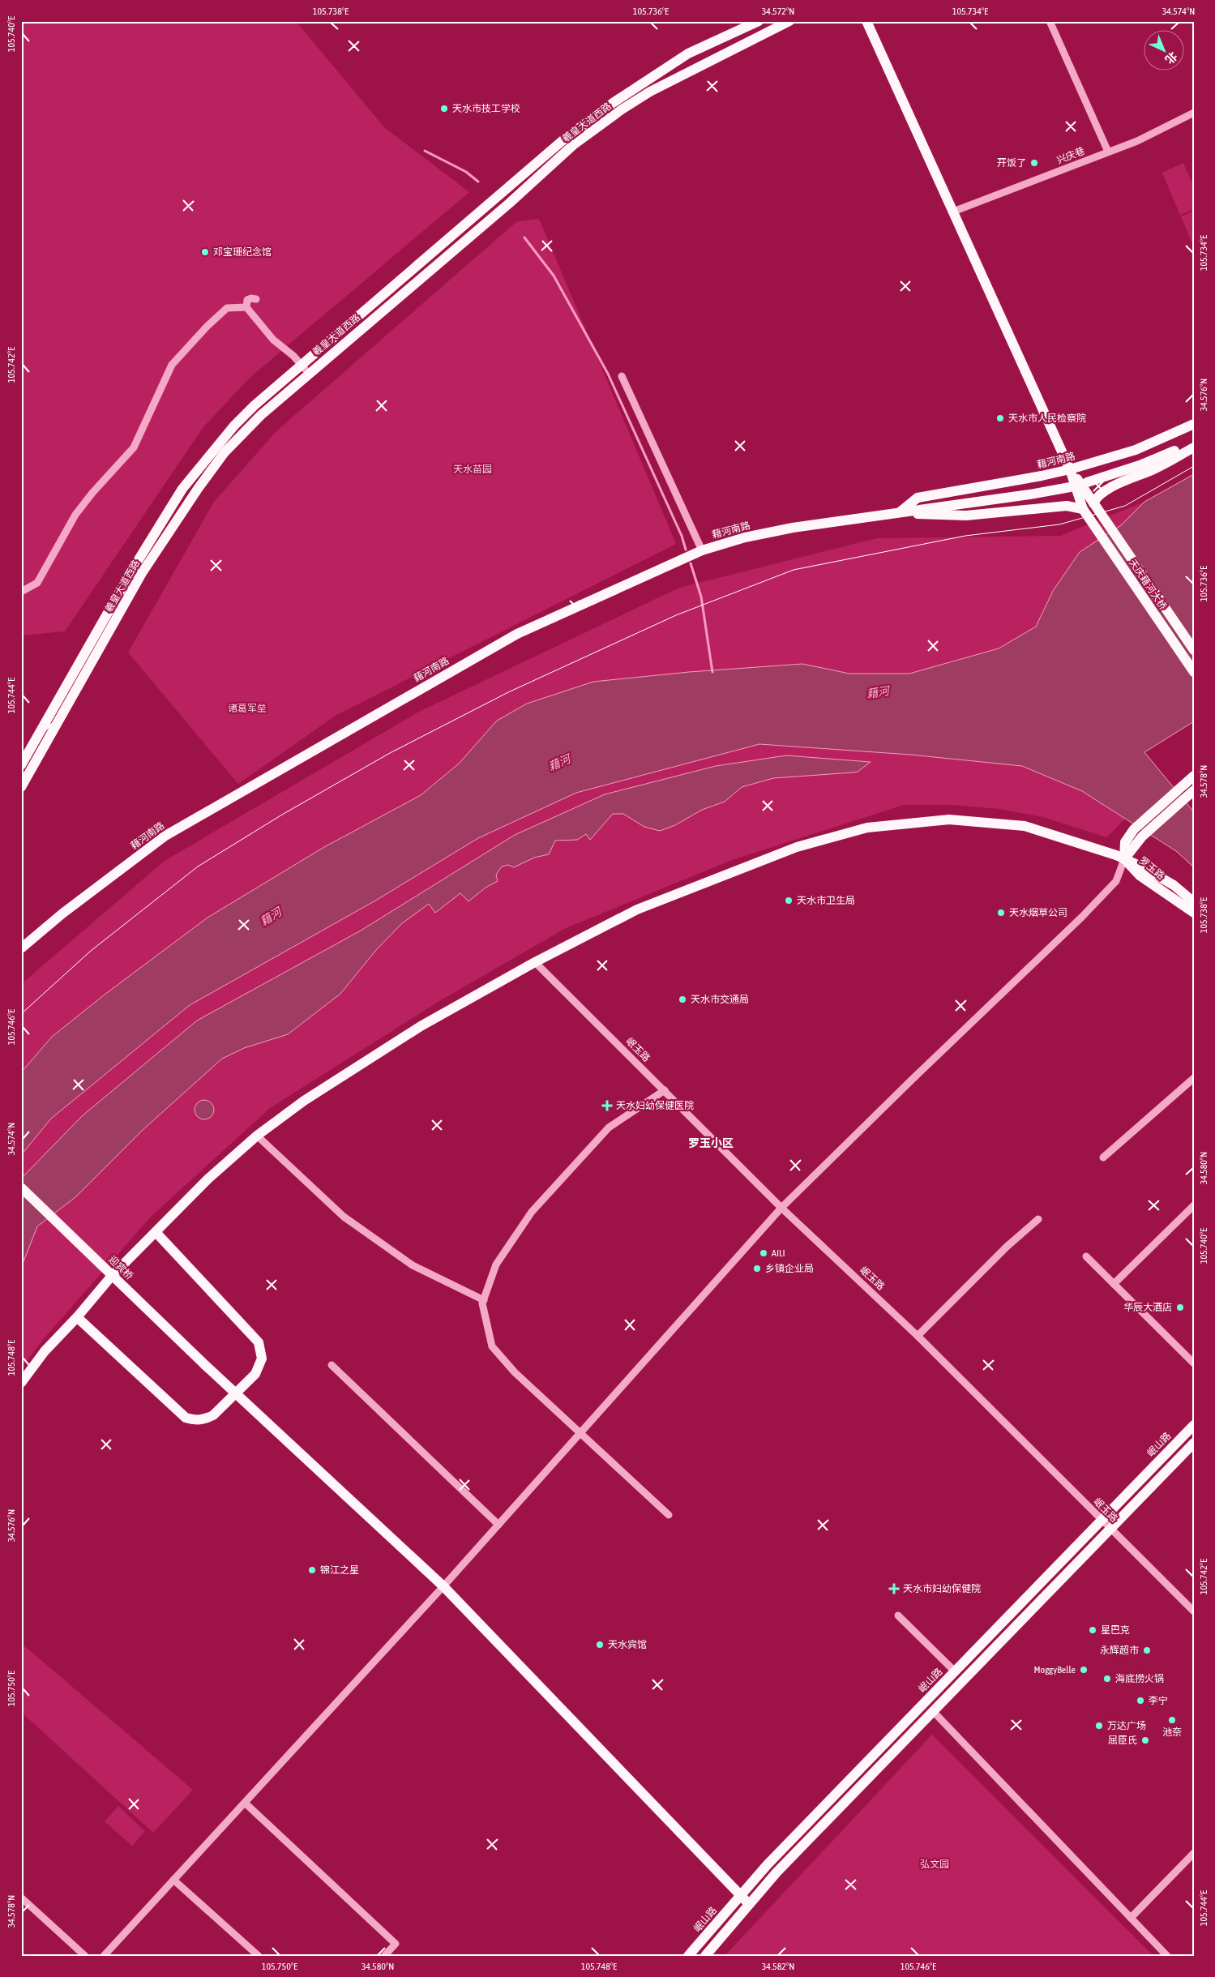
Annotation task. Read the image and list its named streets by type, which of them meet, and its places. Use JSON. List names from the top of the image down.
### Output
{
  "streets": {
    "main road": [
      "羲皇大道西路",
      "藉河南路",
      "天庆藉河大桥",
      "罗玉路",
      "迎宾桥",
      "岷山路"
    ],
    "street": ["兴庆巷", "岷玉路"]
  },
  "crossings": [
    ["藉河南路", "天庆藉河大桥"],
    ["岷玉路", "岷山路"],
    ["迎宾桥", "岷山路"]
  ],
  "districts": ["罗玉小区"],
  "water": ["藉河"],
  "parks": ["天水苗园", "诸葛军垒", "弘文园"],
  "places": {
    "other": [
      "天水市技工学校",
      "开饭了",
      "邓宝珊纪念馆",
      "天水市人民检察院",
      "天水市卫生局",
      "天水烟草公司",
      "天水市交通局",
      "AILI",
      "乡镇企业局",
      "华辰大酒店",
      "锦江之星",
      "星巴克",
      "天水宾馆",
      "永辉超市",
      "MoggyBelle",
      "海底捞火锅",
      "李宁",
      "池奈",
      "万达广场",
      "屈臣氏"
    ],
    "health": ["天水妇幼保健医院", "天水市妇幼保健院"]
  },
  "north": "bottom right",
  "coordinates": [
    "105.738°E",
    "105.736°E",
    "34.572°N",
    "105.734°E",
    "34.574°N",
    "105.740°E",
    "105.742°E",
    "34.576°N",
    "105.744°E",
    "34.578°N",
    "105.746°E",
    "34.580°N",
    "105.748°E",
    "105.750°E",
    "34.582°N"
  ]
}
